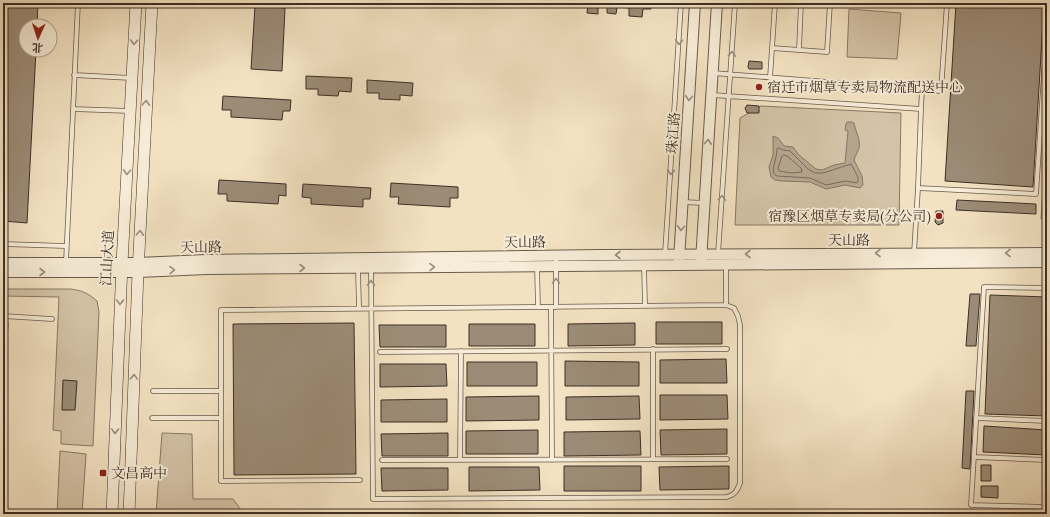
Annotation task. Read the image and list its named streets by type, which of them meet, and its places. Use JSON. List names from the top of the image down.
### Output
{
  "streets": {
    "main road": ["江山大道"],
    "street": ["珠江路", "天山路"]
  },
  "crossings": [
    ["珠江路", "天山路"],
    ["天山路", "江山大道"]
  ],
  "places": {
    "other": ["宿迁市烟草专卖局物流配送中心", "宿豫区烟草专卖局(分公司)"],
    "transit": ["文昌高中"]
  },
  "north": "bottom"
}
